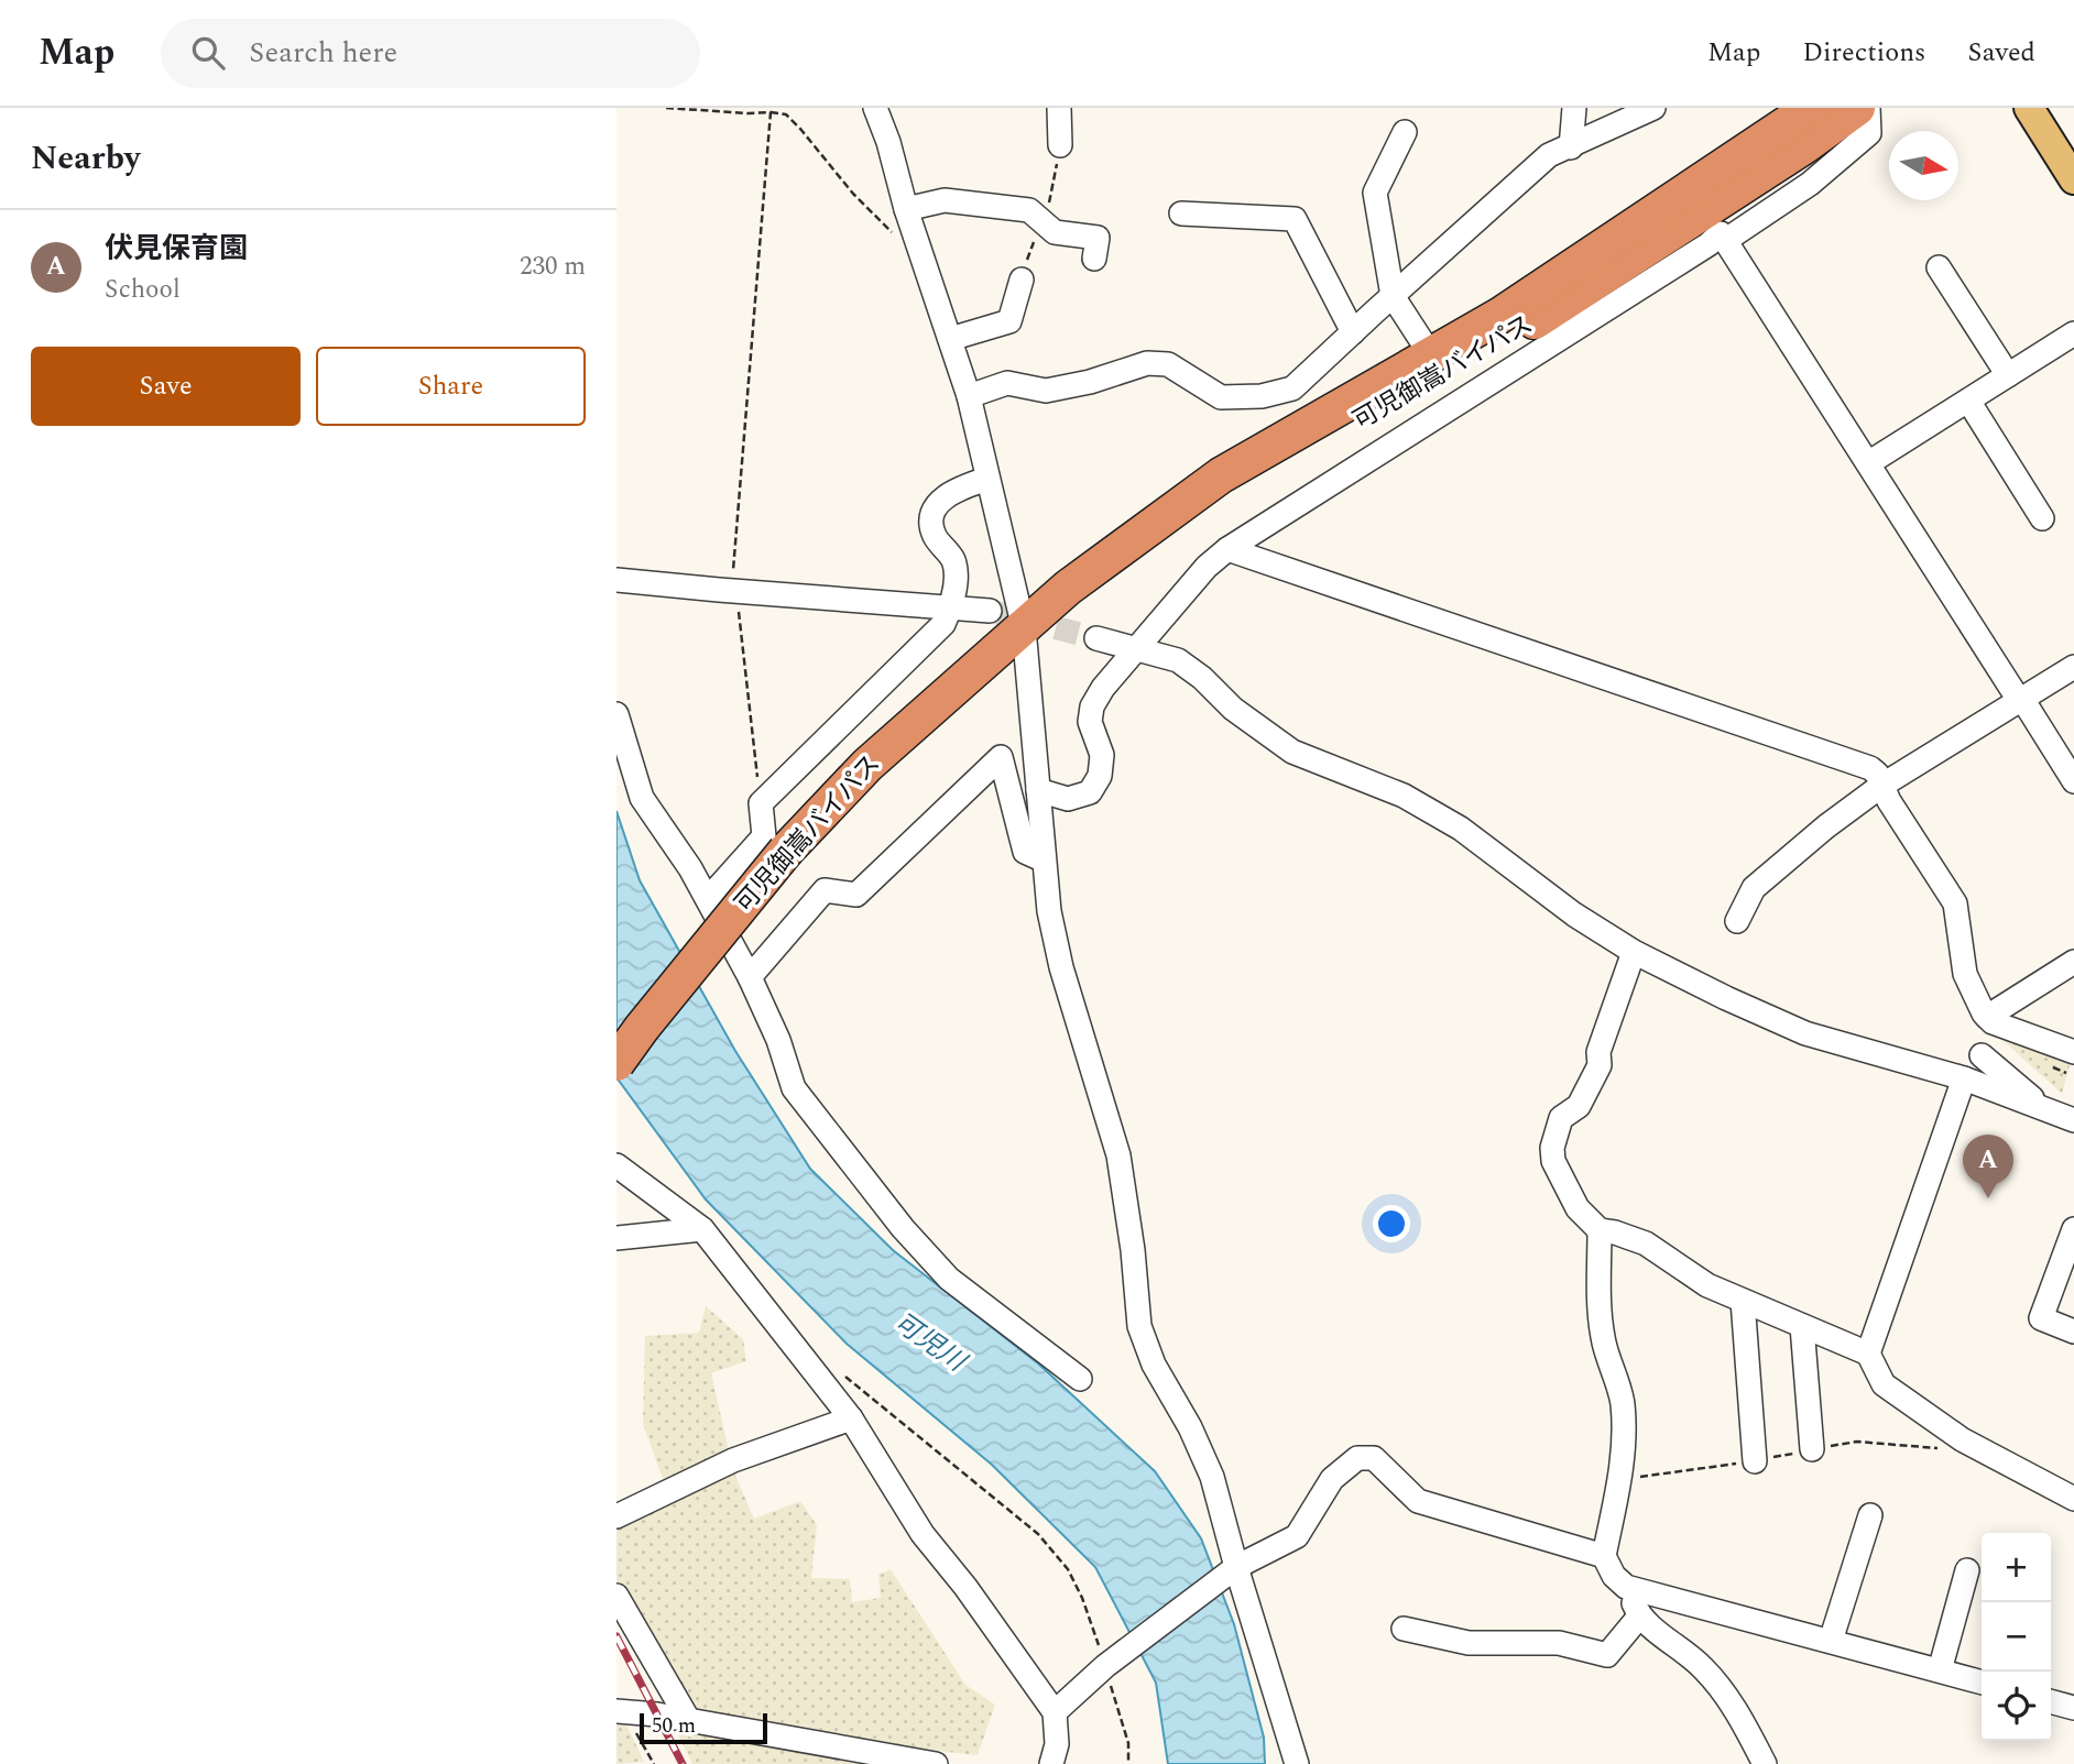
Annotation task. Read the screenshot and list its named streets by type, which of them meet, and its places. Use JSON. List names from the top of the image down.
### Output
{
  "streets": {
    "highway": ["可児御嵩バイパス"]
  },
  "water": ["可児川"],
  "scale_bar": "50 m",
  "north": "right",
  "page": {
    "header": "Map",
    "search": "Search here",
    "nav": ["Map", "Directions", "Saved"],
    "heading": "Nearby",
    "list": [
      {
        "mark": "A",
        "name": "伏見保育園",
        "note": "School",
        "value": "230 m"
      }
    ],
    "buttons": ["Save", "Share"],
    "pins": "A",
    "map_buttons": ["+", "−"],
    "scale": "50 m"
  }
}
